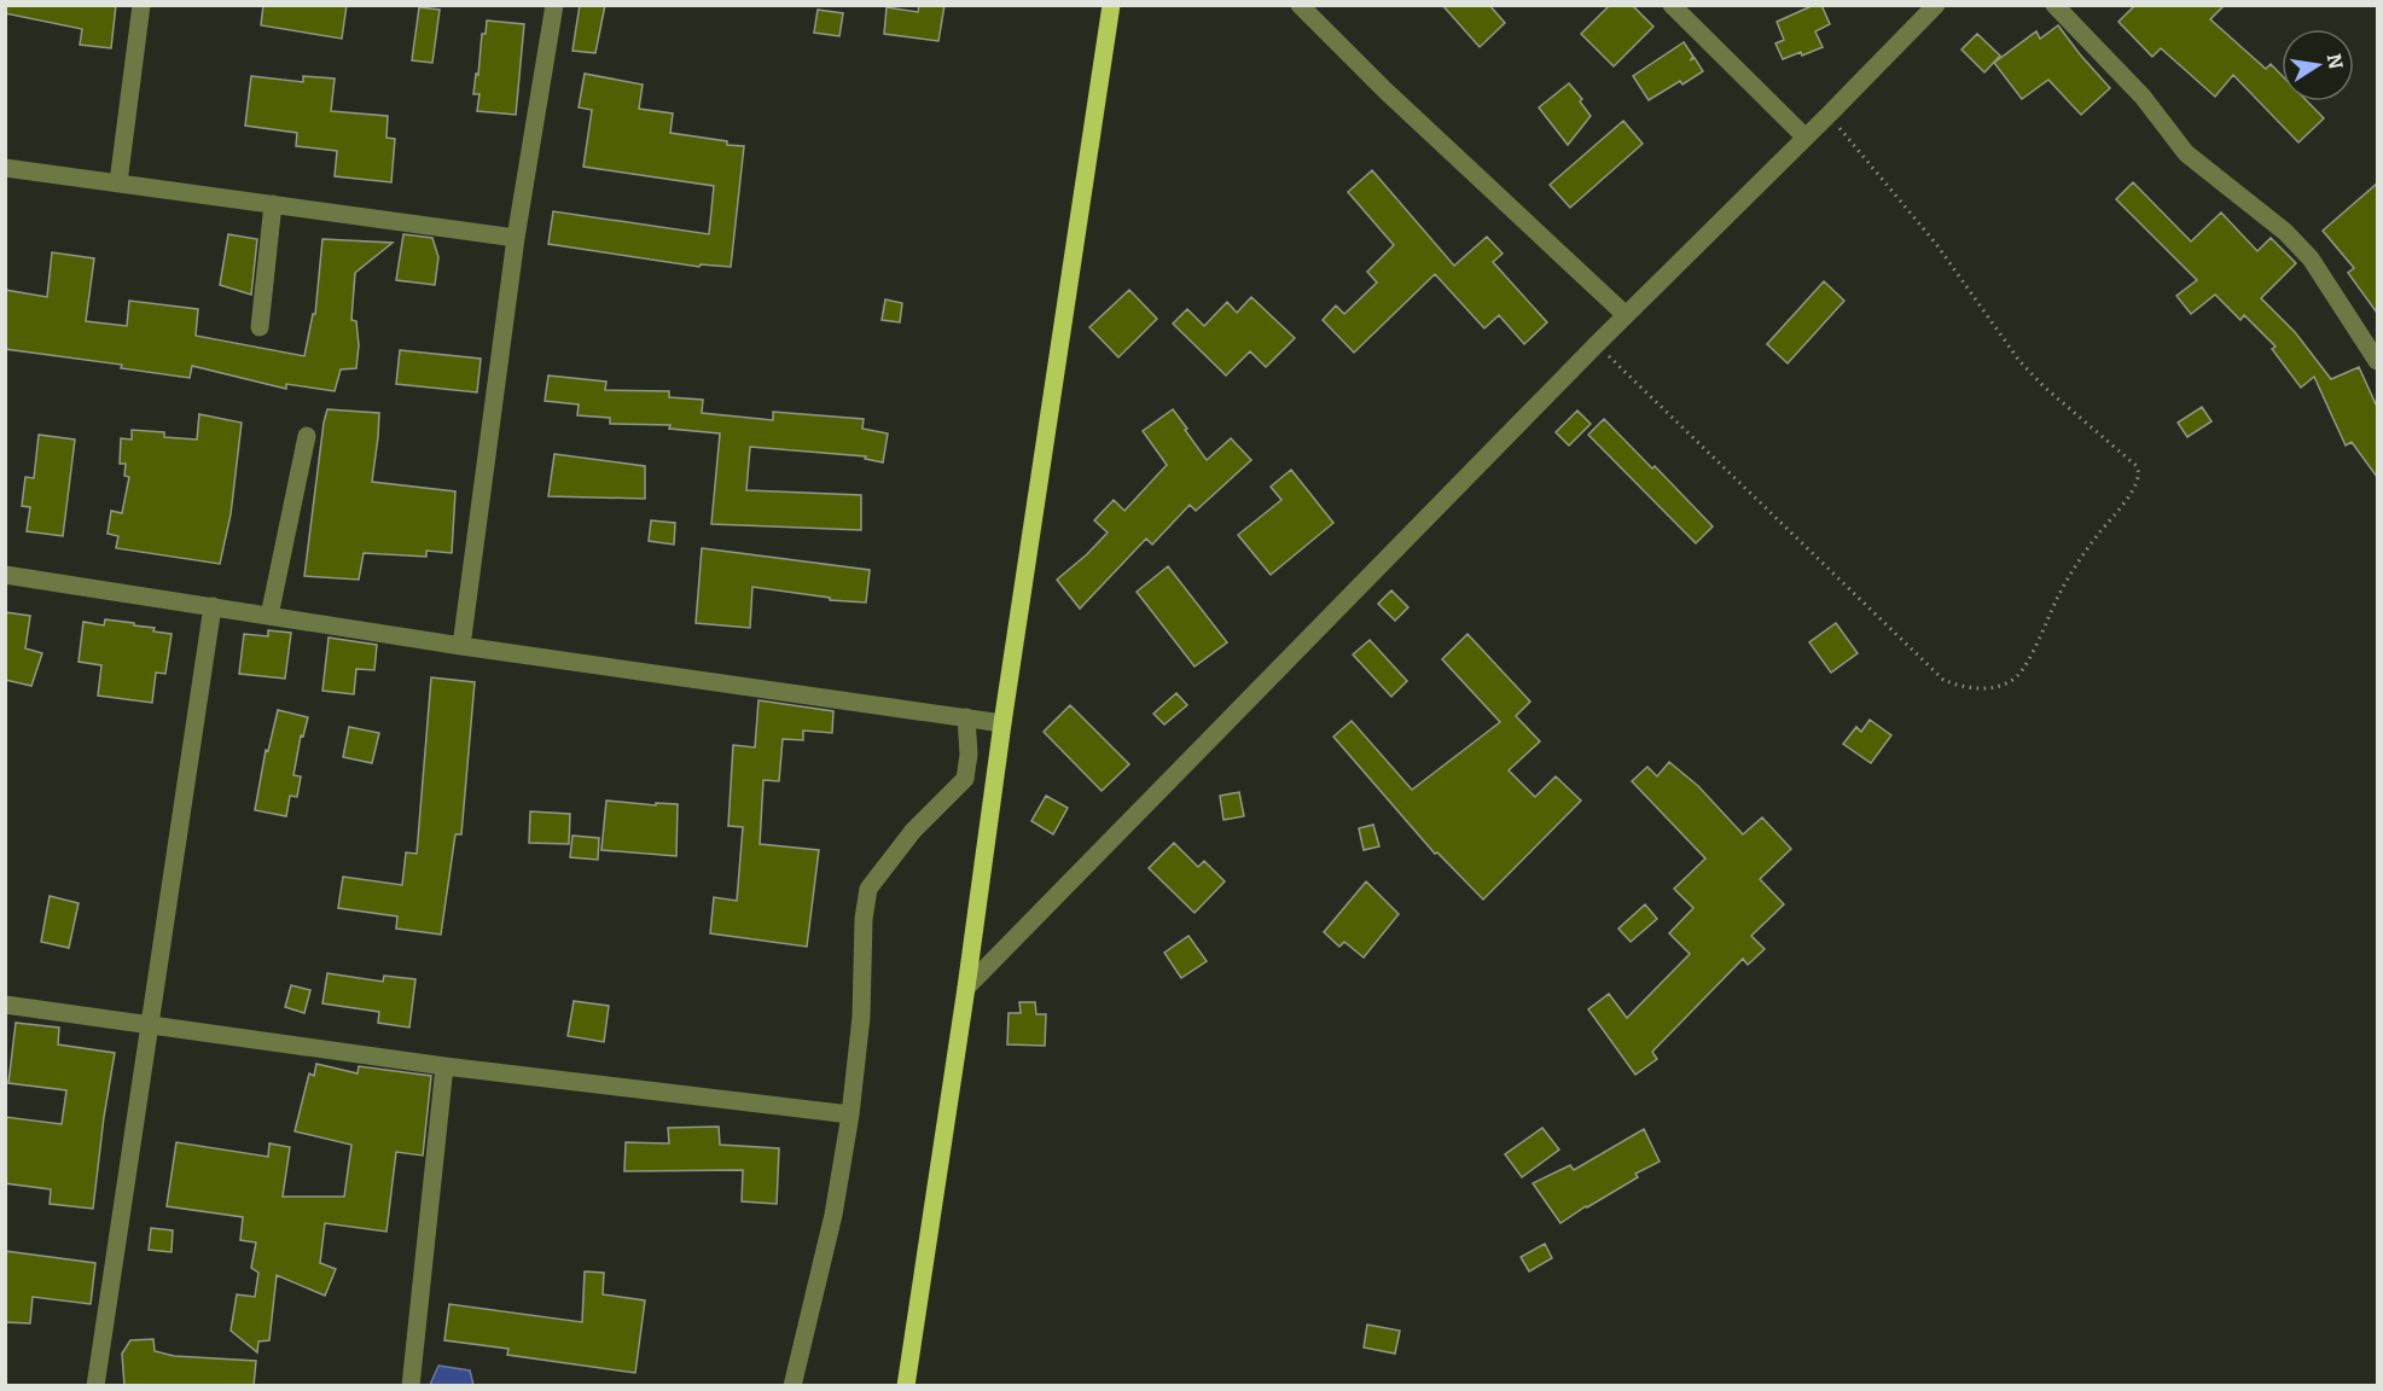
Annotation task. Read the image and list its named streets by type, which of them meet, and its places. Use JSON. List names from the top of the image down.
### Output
{
  "north": "right"
}
